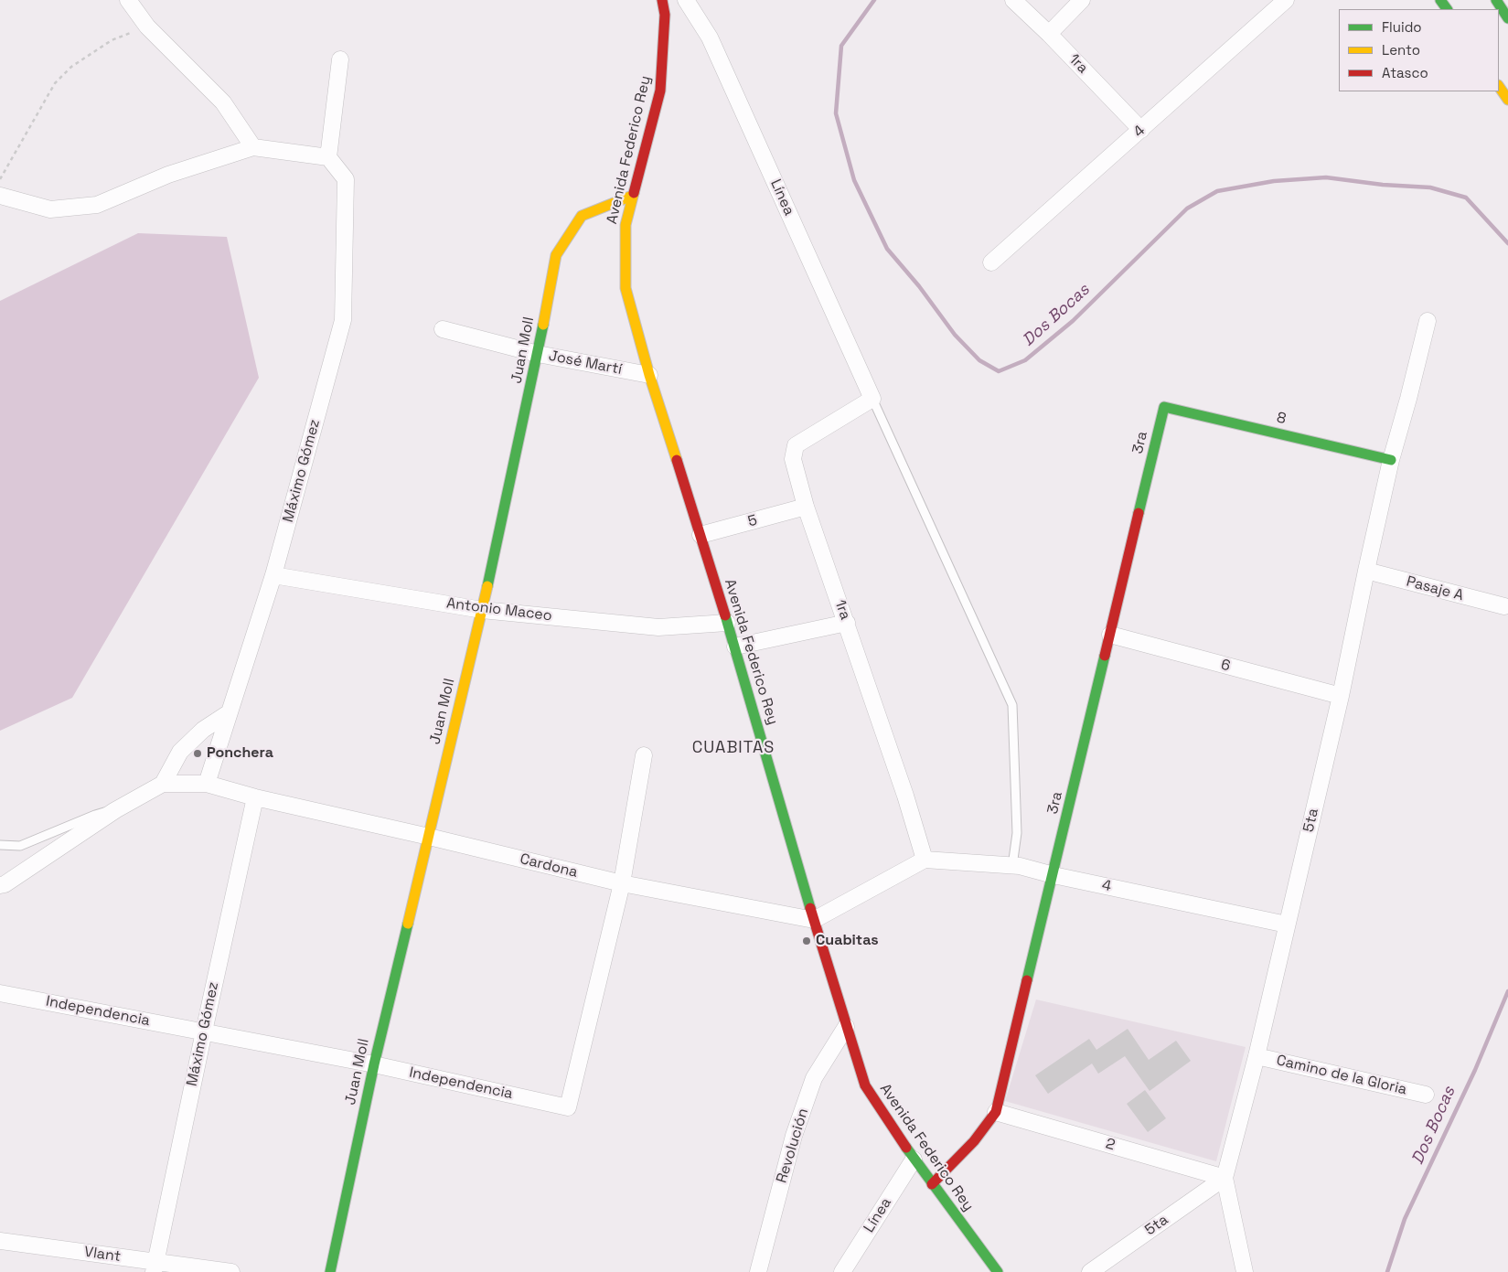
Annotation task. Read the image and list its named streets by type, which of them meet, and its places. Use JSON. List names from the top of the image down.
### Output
{
  "streets": {
    "main road": [
      "Avenida Federico Rey",
      "Juan Moll",
      "8",
      "3ra"
    ],
    "street": [
      "1ra",
      "4",
      "Línea",
      "José Martí",
      "Máximo Gómez",
      "5",
      "Pasaje A",
      "Antonio Maceo",
      "6",
      "5ta",
      "Cardona",
      "Independencia",
      "Camino de la Gloria",
      "2",
      "Revolución",
      "Vlant"
    ]
  },
  "crossings": [
    ["1ra", "4"],
    ["1ra", "Línea"],
    ["1ra", "5"],
    ["4", "3ra"],
    ["4", "5ta"],
    ["Avenida Federico Rey", "Línea"],
    ["Avenida Federico Rey", "Juan Moll"],
    ["Avenida Federico Rey", "José Martí"],
    ["Avenida Federico Rey", "3ra"],
    ["Avenida Federico Rey", "5"],
    ["Avenida Federico Rey", "Antonio Maceo"],
    ["Avenida Federico Rey", "Cardona"],
    ["Avenida Federico Rey", "Revolución"],
    ["Juan Moll", "José Martí"],
    ["Juan Moll", "Antonio Maceo"],
    ["Juan Moll", "Cardona"],
    ["Juan Moll", "Independencia"],
    ["8", "3ra"],
    ["8", "5ta"],
    ["3ra", "6"],
    ["3ra", "2"],
    ["Máximo Gómez", "Antonio Maceo"],
    ["Máximo Gómez", "Cardona"],
    ["Máximo Gómez", "Independencia"],
    ["Máximo Gómez", "Vlant"],
    ["Pasaje A", "5ta"],
    ["6", "5ta"],
    ["5ta", "Camino de la Gloria"],
    ["5ta", "2"],
    ["Cardona", "Independencia"]
  ],
  "districts": ["CUABITAS"],
  "water": ["Dos Bocas"],
  "places": ["Ponchera", "Cuabitas"],
  "legend": ["Fluido", "Lento", "Atasco"]
}
